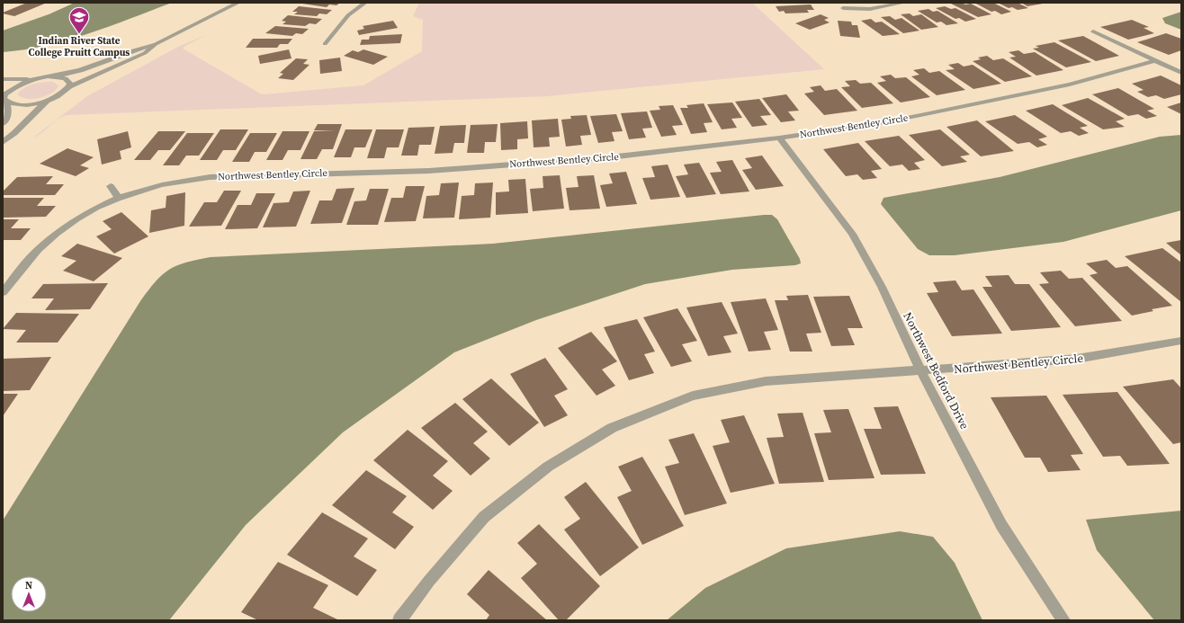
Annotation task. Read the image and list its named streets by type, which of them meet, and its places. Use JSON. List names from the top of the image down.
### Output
{
  "streets": {
    "street": ["Northwest Bentley Circle", "Northwest Bedford Drive"]
  },
  "crossings": [
    ["Northwest Bentley Circle", "Northwest Bedford Drive"]
  ],
  "places": {
    "school or university": ["Indian River State College Pruitt Campus"]
  },
  "north": "top"
}
